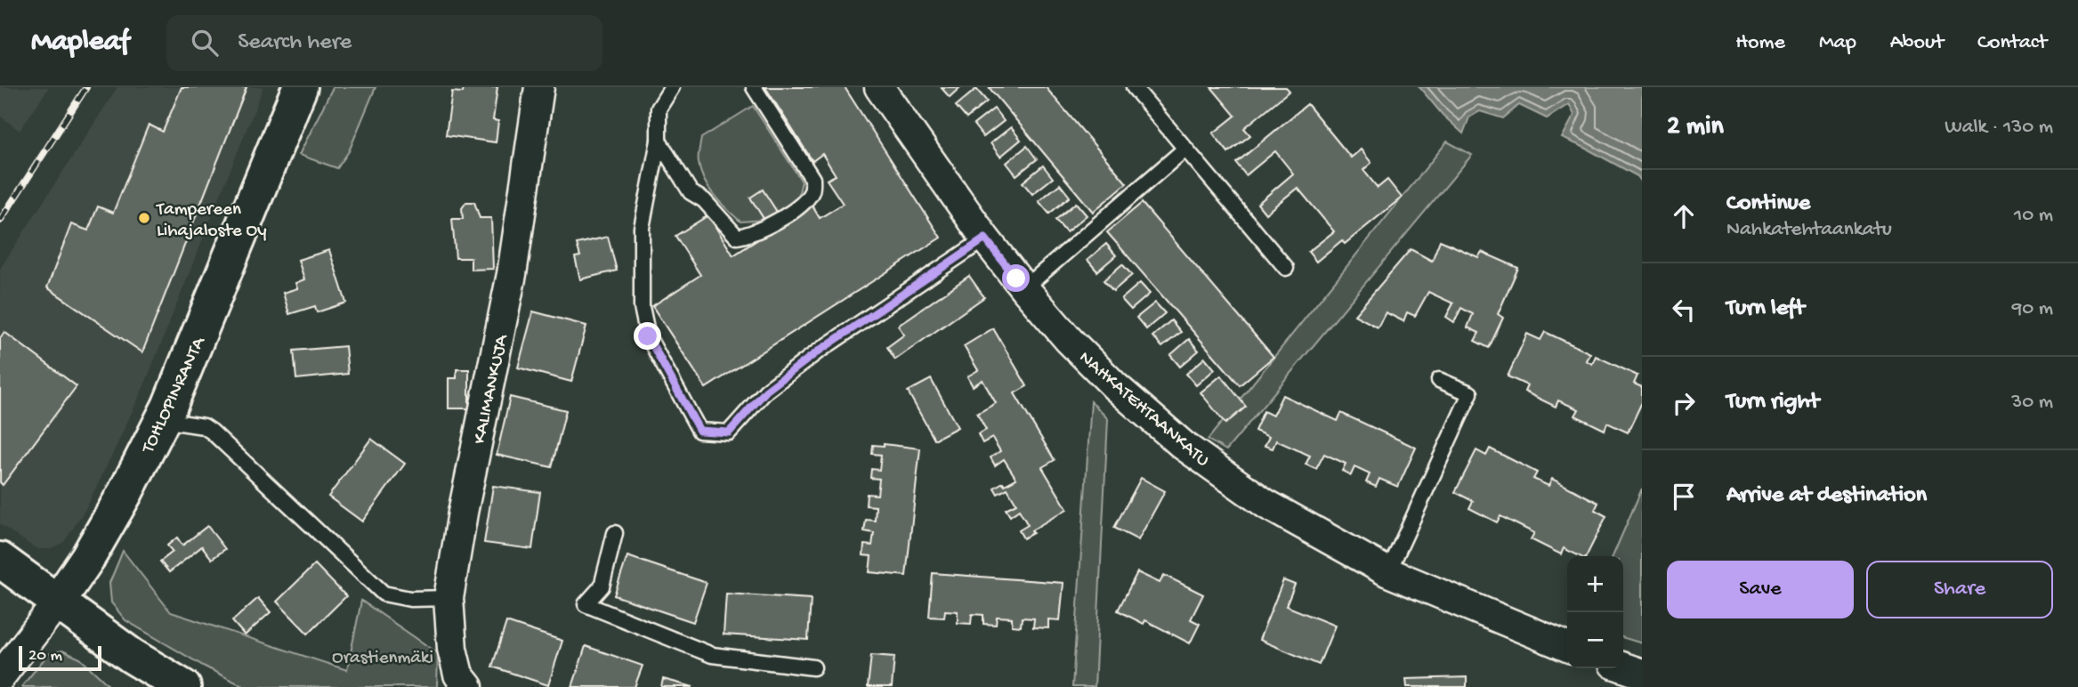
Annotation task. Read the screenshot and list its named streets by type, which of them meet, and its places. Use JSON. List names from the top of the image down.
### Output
{
  "streets": {
    "street": ["KALIMANKUJA", "TOHLOPINRANTA", "NAHKATEHTAANKATU"]
  },
  "parks": ["Orastienmäki"],
  "places": ["Tampereen Lihajaloste Oy"],
  "scale_bar": "20 m",
  "page": {
    "header": "Mapleaf",
    "search": "Search here",
    "nav": [
      "Home",
      "Map",
      "About",
      "Contact"
    ],
    "heading": ["2 min", "Walk · 130 m"],
    "list": [
      ["Continue", "Nahkatehtaankatu", "10 m"],
      ["Turn left", "90 m"],
      ["Turn right", "30 m"],
      "Arrive at destination"
    ],
    "buttons": ["Save", "Share"],
    "map_buttons": ["+", "−"],
    "scale": "20 m"
  }
}
